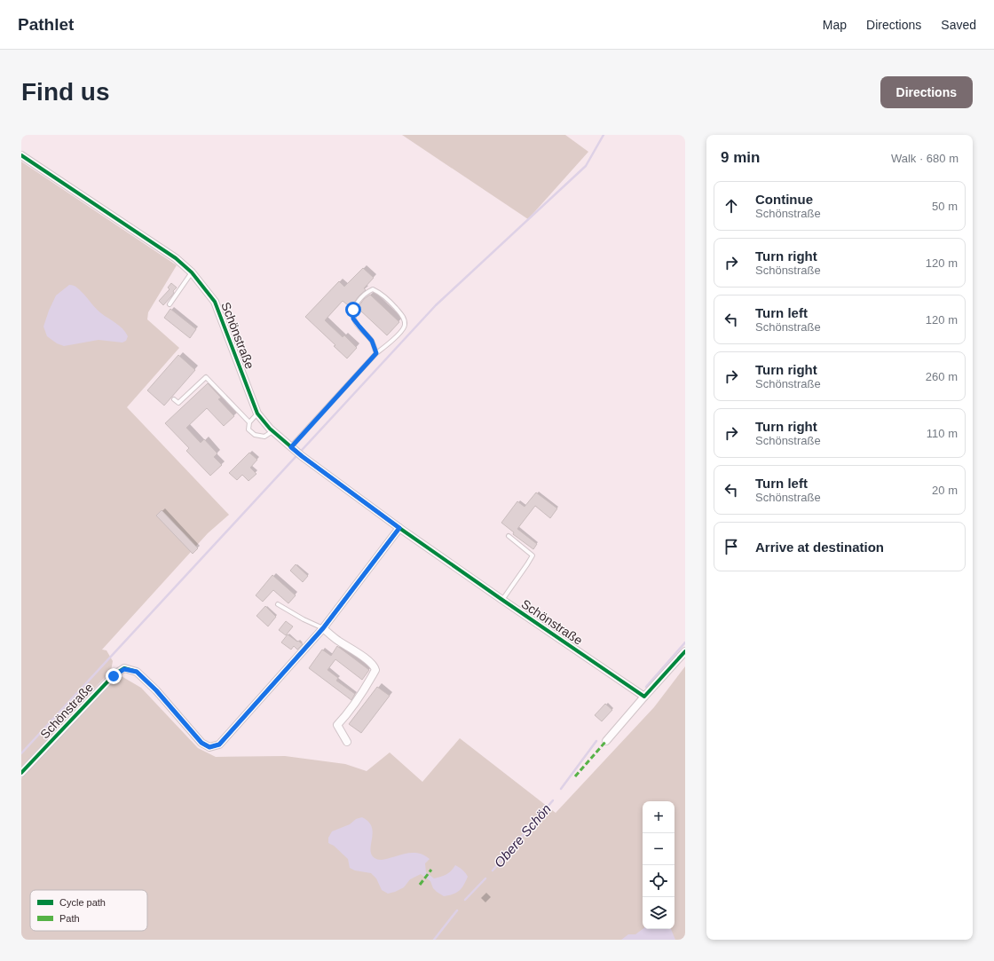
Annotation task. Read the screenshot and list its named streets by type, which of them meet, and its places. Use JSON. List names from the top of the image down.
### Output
{
  "streets": {
    "street": ["Schönstraße"]
  },
  "water": ["Obere Schön"],
  "legend": ["Cycle path", "Path"],
  "page": {
    "header": "Pathlet",
    "nav": ["Map", "Directions", "Saved"],
    "buttons": "Directions",
    "title": "Find us",
    "heading": ["9 min", "Walk · 680 m"],
    "list": [
      ["Continue", "Schönstraße", "50 m"],
      ["Turn right", "Schönstraße", "120 m"],
      ["Turn left", "Schönstraße", "120 m"],
      ["Turn right", "Schönstraße", "260 m"],
      ["Turn right", "Schönstraße", "110 m"],
      ["Turn left", "Schönstraße", "20 m"],
      "Arrive at destination"
    ],
    "map_buttons": ["+", "−"]
  }
}
